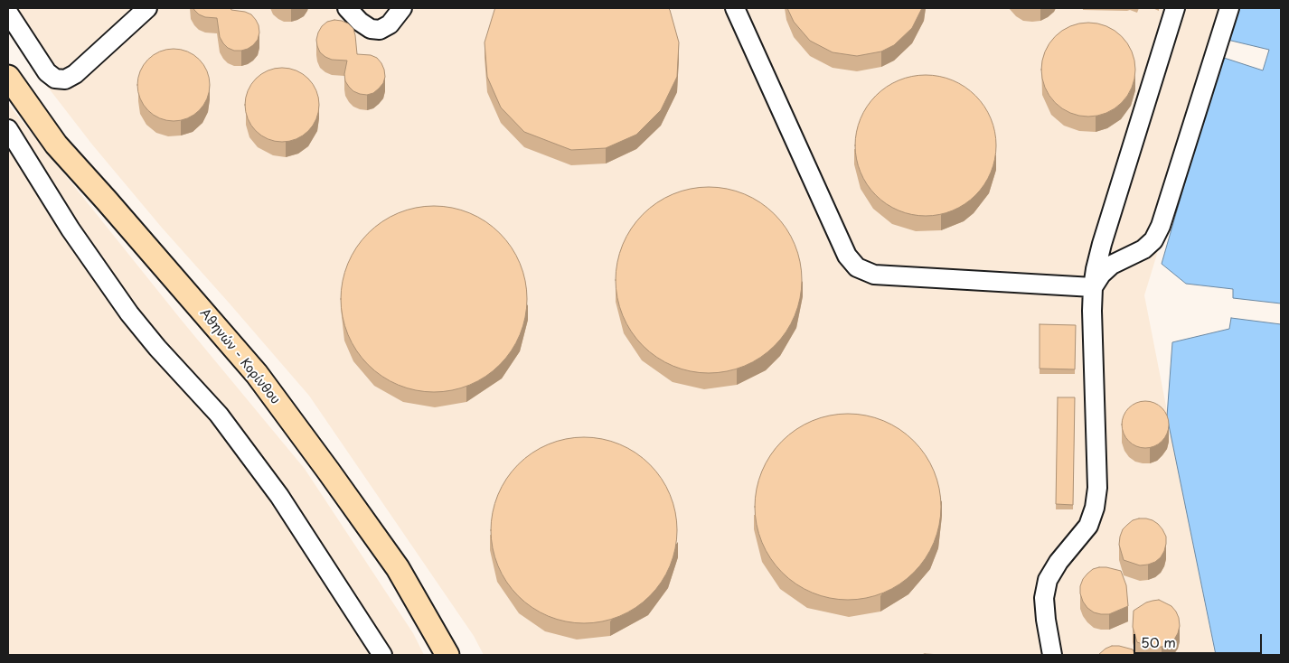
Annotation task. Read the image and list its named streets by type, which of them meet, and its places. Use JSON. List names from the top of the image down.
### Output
{
  "streets": {
    "main road": ["Αθηνών - Κορίνθου"]
  },
  "scale_bar": "50 m"
}
